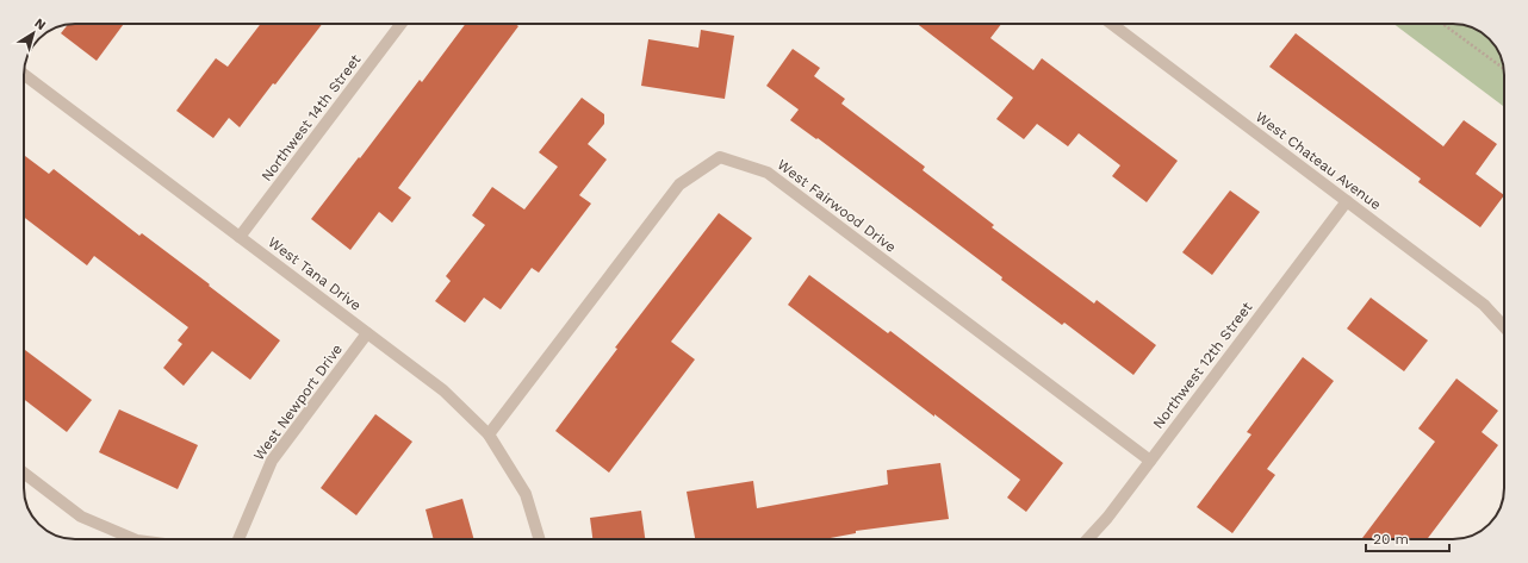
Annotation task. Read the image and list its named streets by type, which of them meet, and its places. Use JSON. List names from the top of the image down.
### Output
{
  "streets": {
    "street": [
      "Northwest 14th Street",
      "West Chateau Avenue",
      "West Fairwood Drive",
      "West Tana Drive",
      "Northwest 12th Street",
      "West Newport Drive"
    ]
  },
  "crossings": [
    ["Northwest 14th Street", "West Tana Drive"],
    ["West Chateau Avenue", "Northwest 12th Street"],
    ["West Fairwood Drive", "West Tana Drive"],
    ["West Fairwood Drive", "Northwest 12th Street"],
    ["West Tana Drive", "West Newport Drive"]
  ],
  "scale_bar": "20 m",
  "north": "top right"
}
